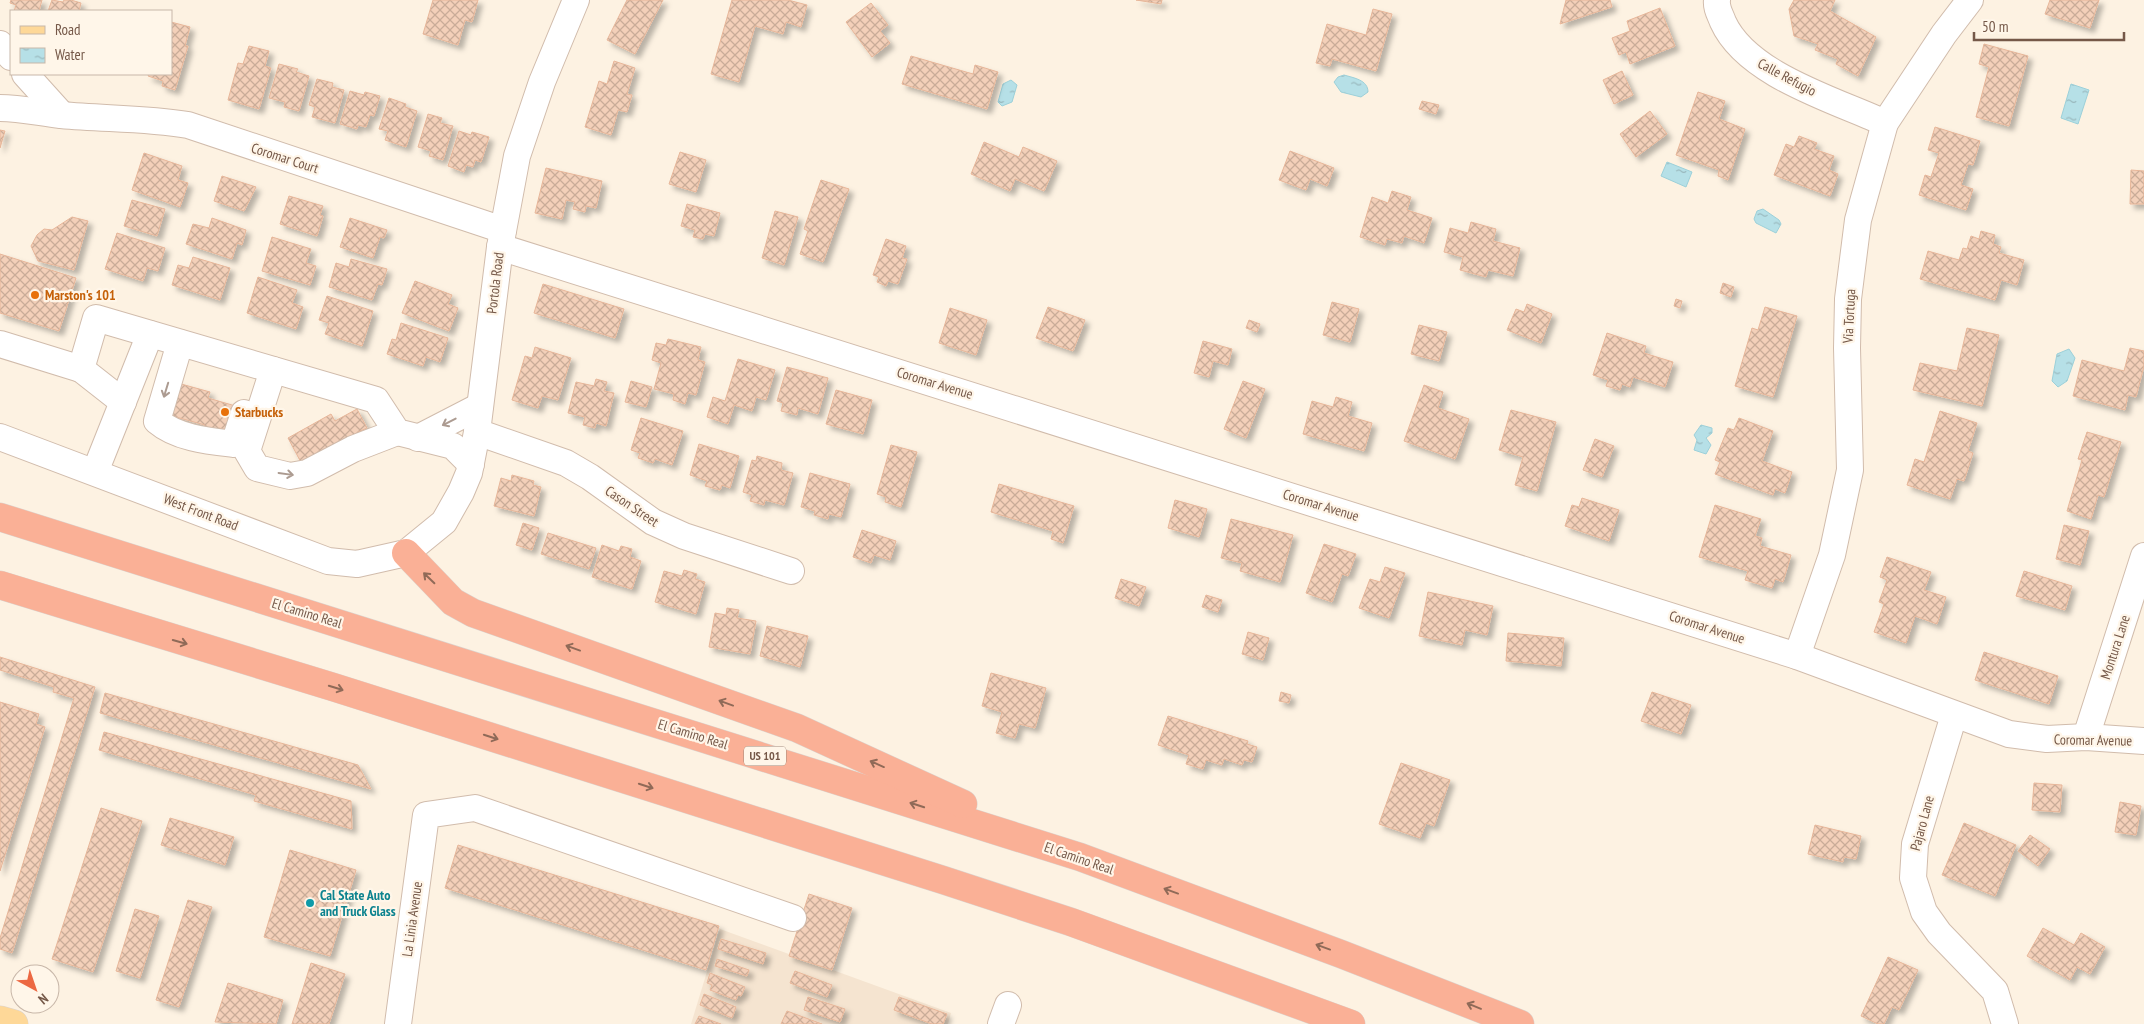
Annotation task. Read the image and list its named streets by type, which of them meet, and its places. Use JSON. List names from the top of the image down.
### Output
{
  "streets": {
    "highway": ["El Camino Real", "US 101"],
    "street": [
      "Calle Refugio",
      "Coromar Court",
      "Portola Road",
      "Via Tortuga",
      "Coromar Avenue",
      "Cason Street",
      "West Front Road",
      "Montura Lane",
      "Pajaro Lane",
      "La Linia Avenue"
    ]
  },
  "crossings": [
    ["Calle Refugio", "Via Tortuga"],
    ["Coromar Court", "Portola Road"],
    ["Coromar Court", "Coromar Avenue"],
    ["Portola Road", "Coromar Avenue"],
    ["Portola Road", "Cason Street"],
    ["Portola Road", "West Front Road"],
    ["Via Tortuga", "Coromar Avenue"],
    ["Coromar Avenue", "Montura Lane"],
    ["Coromar Avenue", "Pajaro Lane"]
  ],
  "places": ["Marston's 101", "Starbucks", "Cal State Auto and Truck Glass"],
  "legend": ["Road", "Water"],
  "scale_bar": "50 m",
  "north": "bottom right"
}
